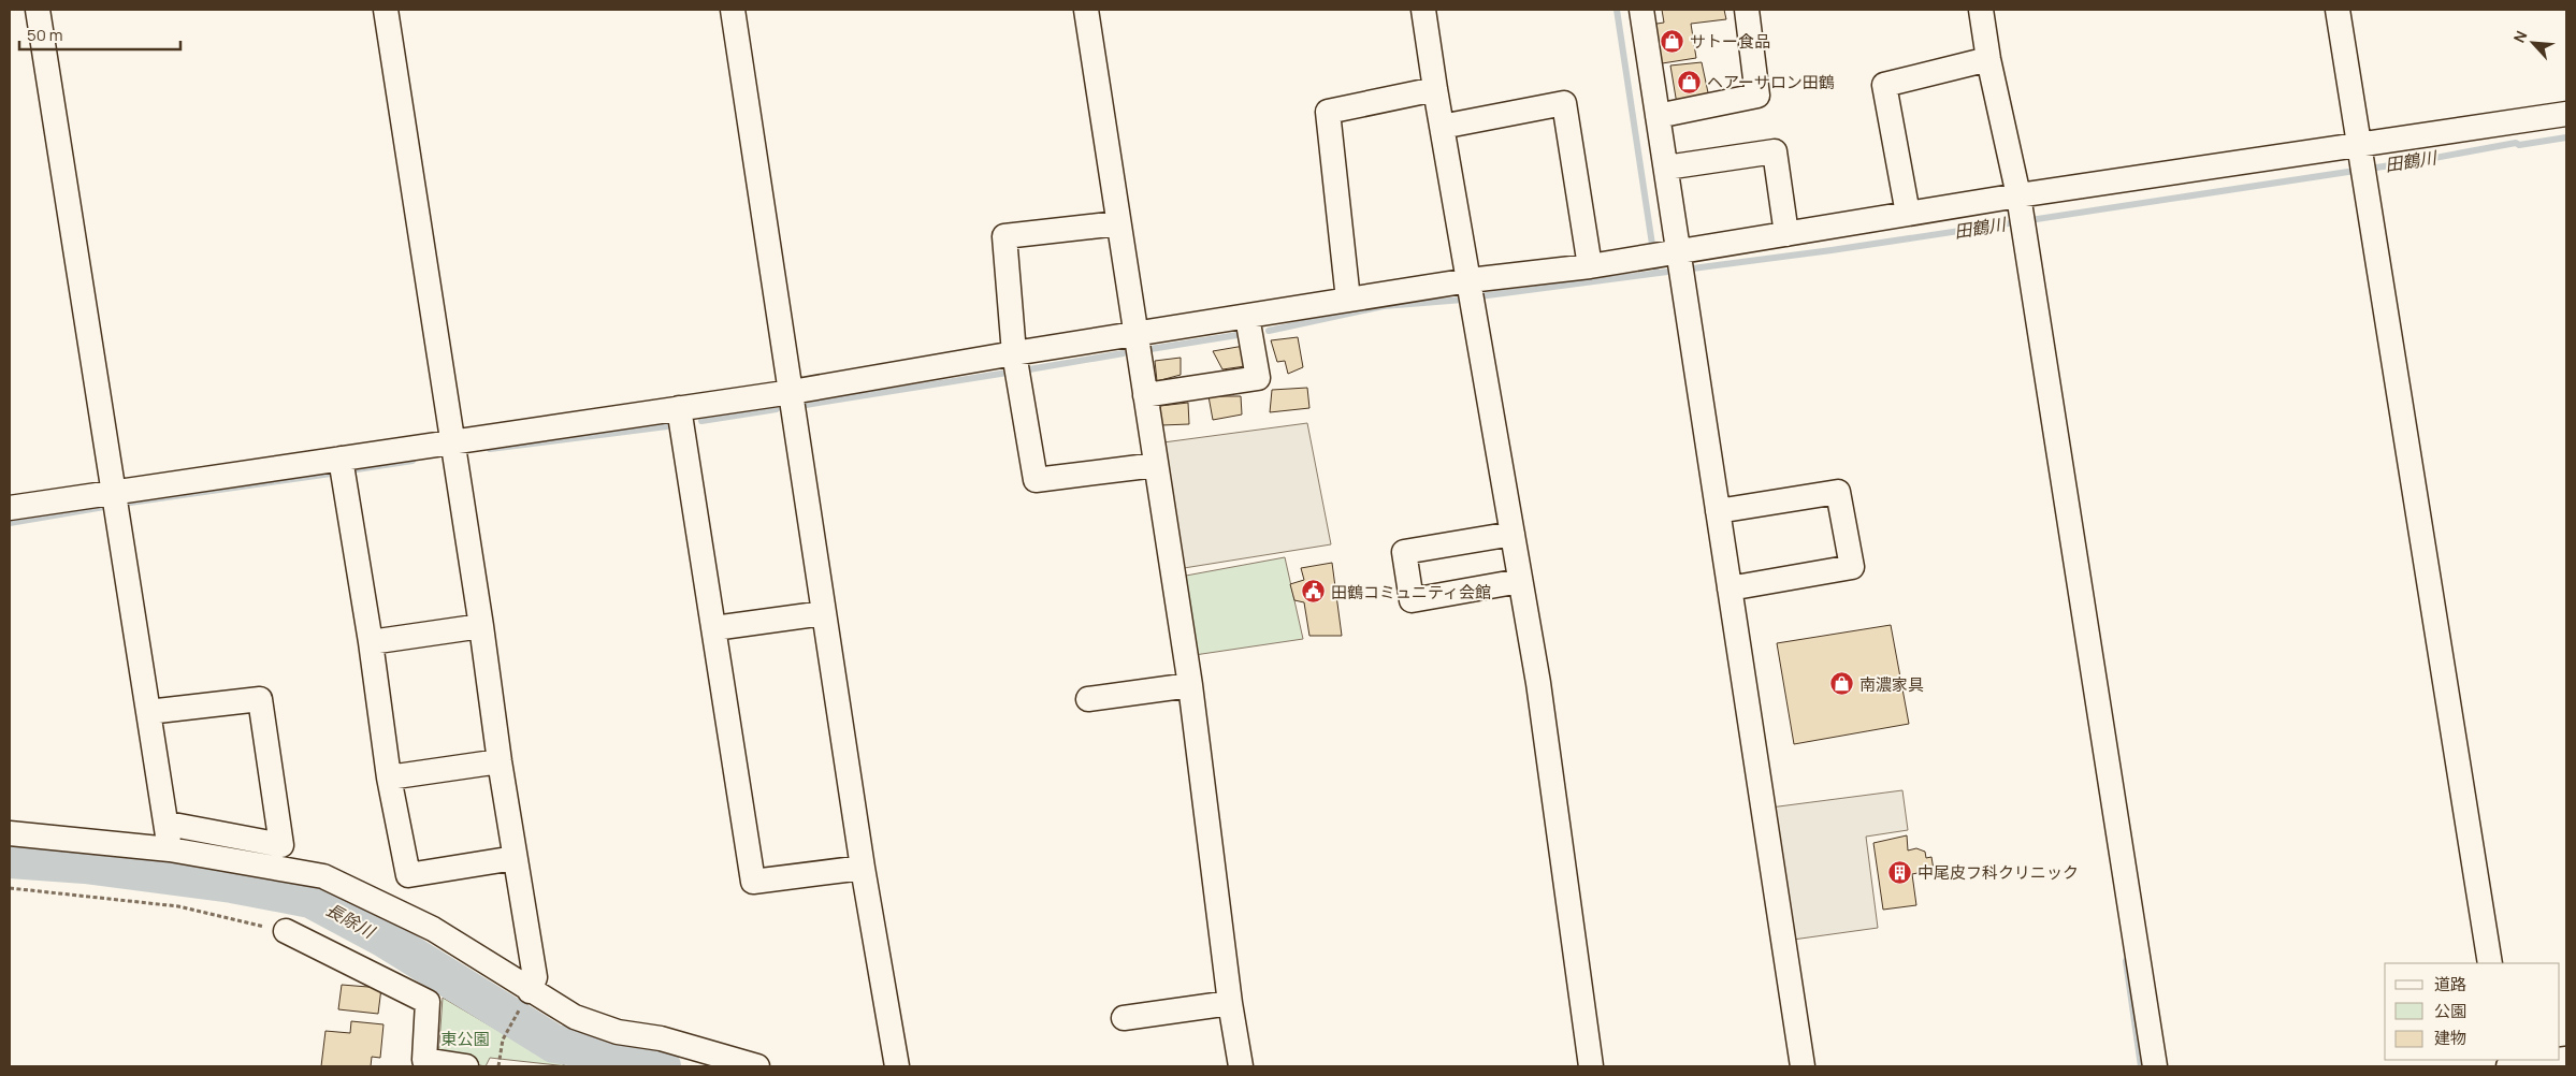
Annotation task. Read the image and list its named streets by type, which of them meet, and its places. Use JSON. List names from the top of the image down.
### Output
{
  "water": ["田鶴川", "長除川"],
  "parks": ["東公園"],
  "places": {
    "shop": ["サトー食品", "ヘアーサロン田鶴", "南濃家具"],
    "public building": ["田鶴コミュニティ会館"],
    "building": ["中尾皮フ科クリニック"]
  },
  "legend": ["道路", "公園", "建物"],
  "scale_bar": "50 m",
  "north": "top left"
}
